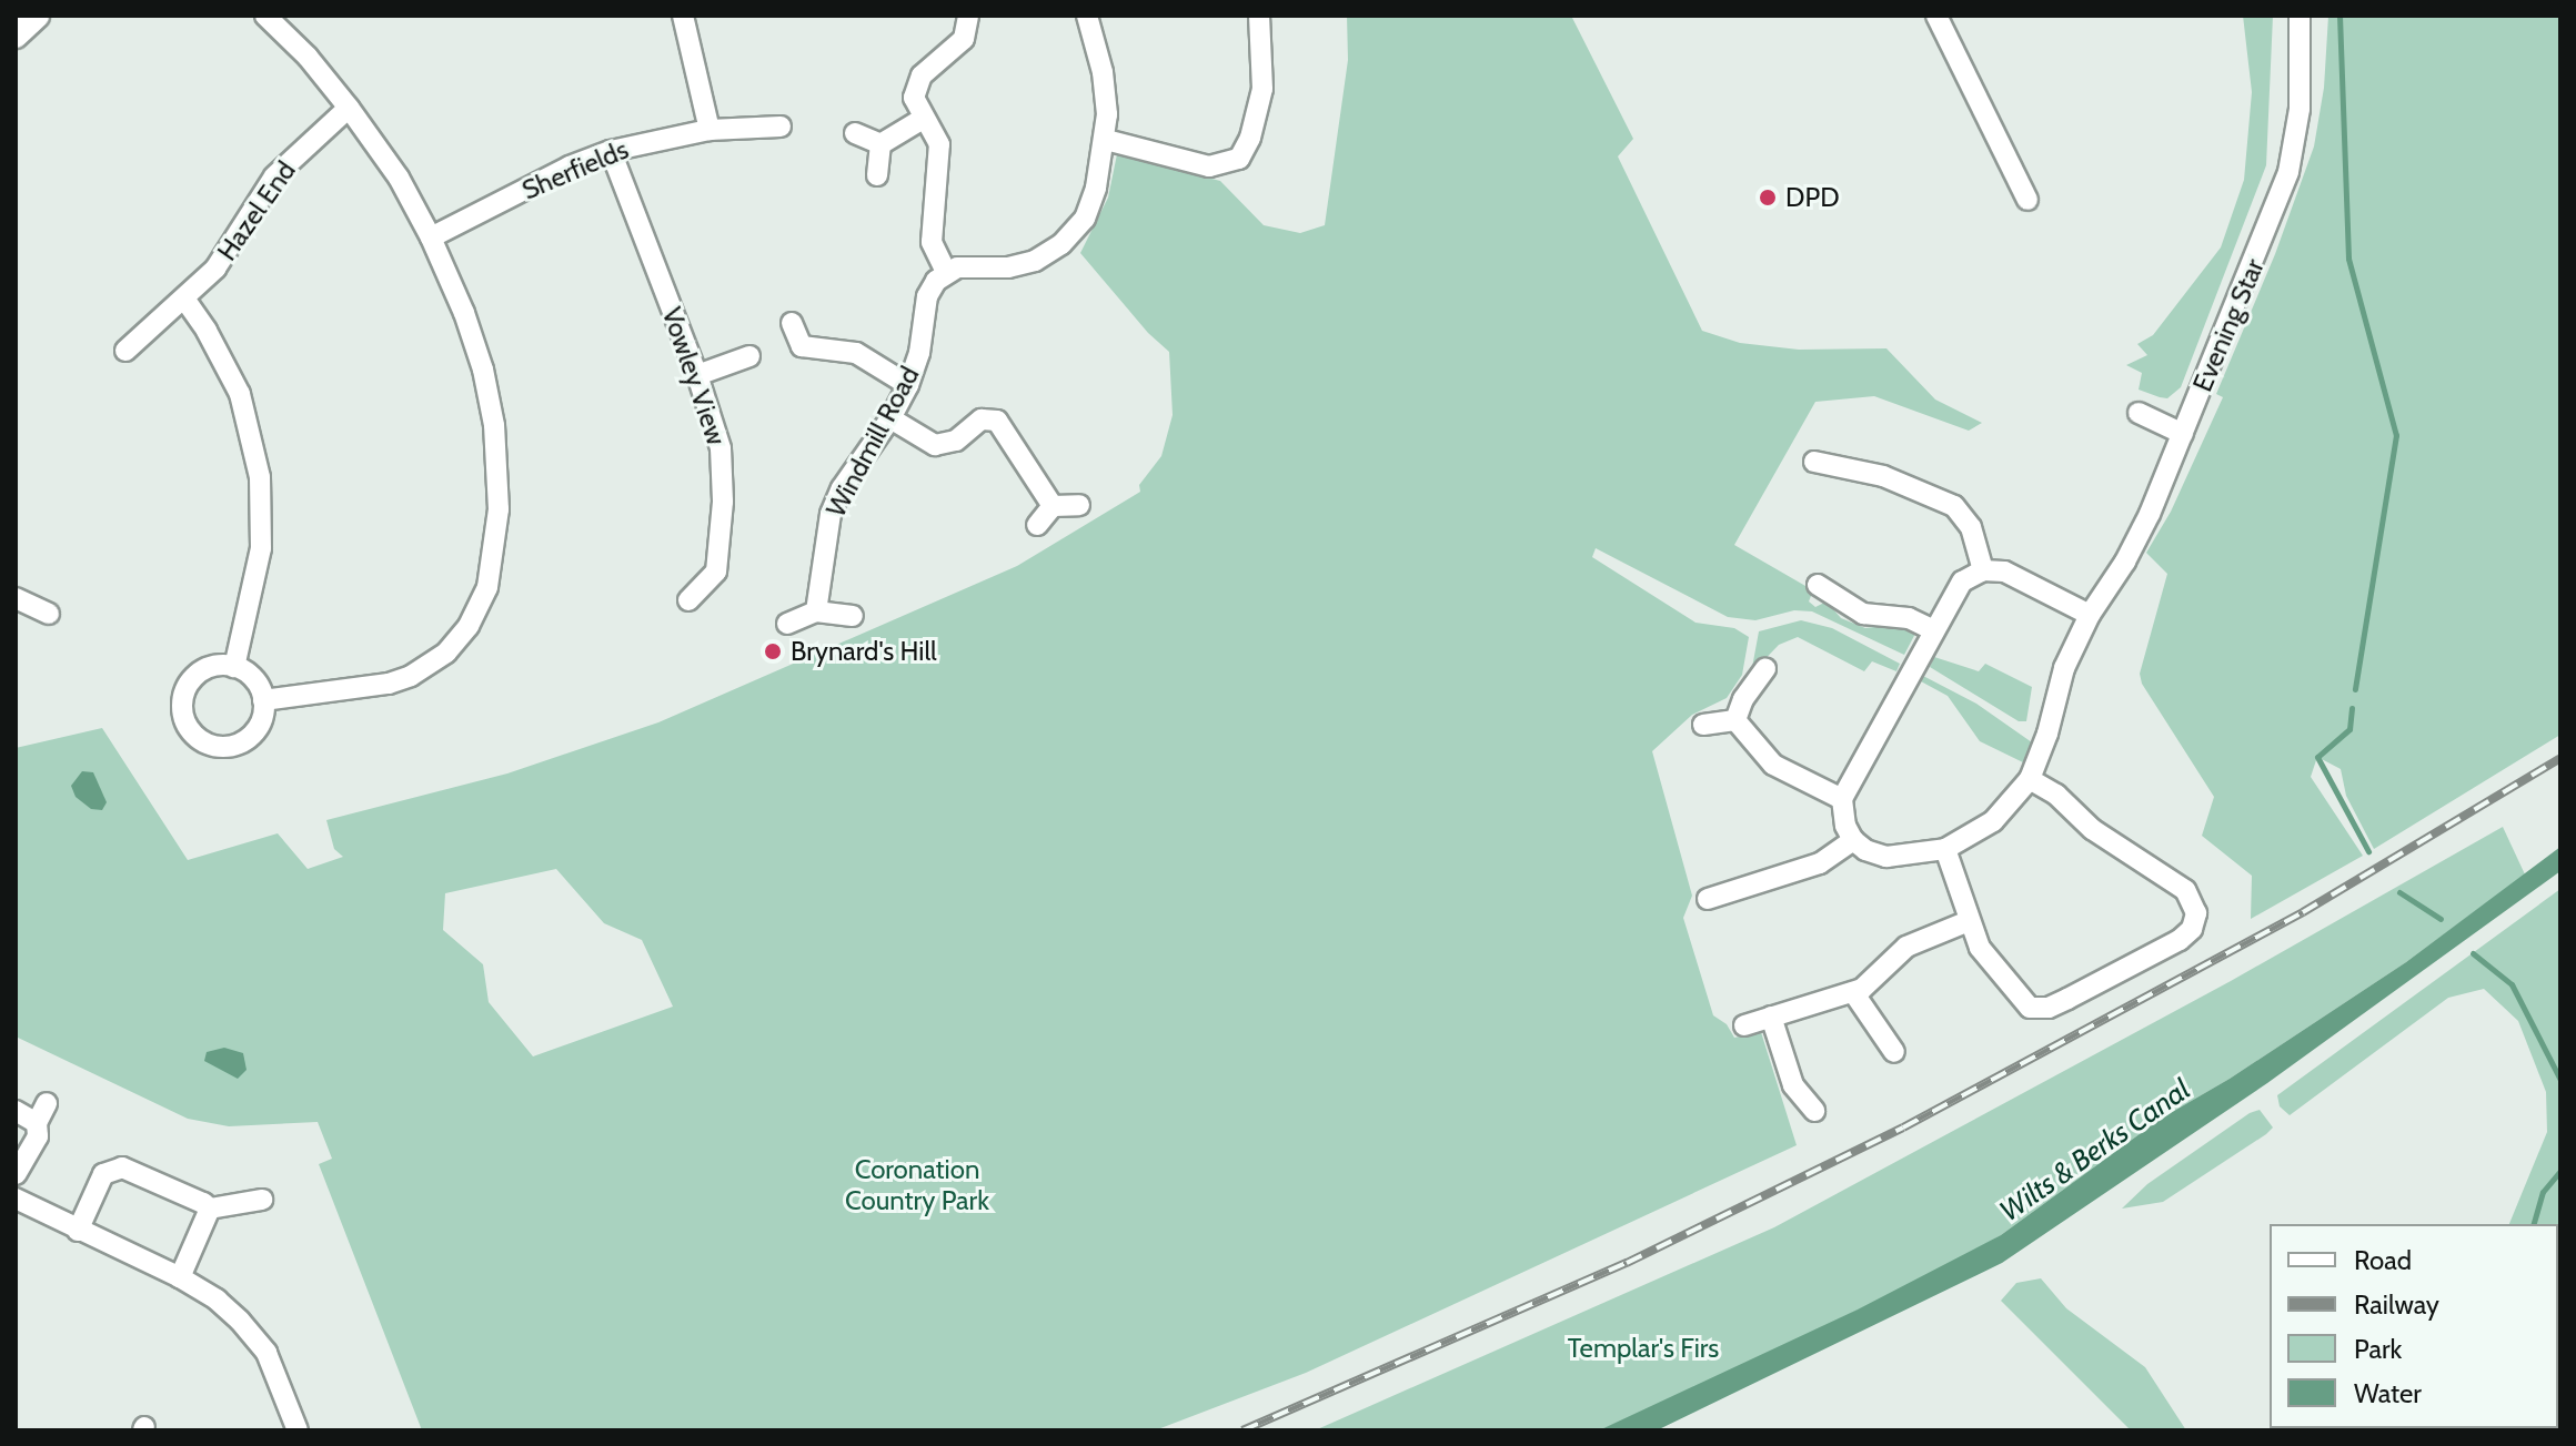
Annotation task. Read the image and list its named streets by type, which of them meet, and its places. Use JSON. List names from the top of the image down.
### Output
{
  "streets": {
    "street": [
      "Sherfields",
      "Hazel End",
      "Evening Star",
      "Vowley View",
      "Windmill Road"
    ]
  },
  "crossings": [
    ["Sherfields", "Vowley View"]
  ],
  "water": ["Wilts & Berks Canal"],
  "parks": ["Coronation Country Park", "Templar's Firs"],
  "places": ["DPD", "Brynard's Hill"],
  "legend": [
    "Road",
    "Railway",
    "Park",
    "Water"
  ]
}
